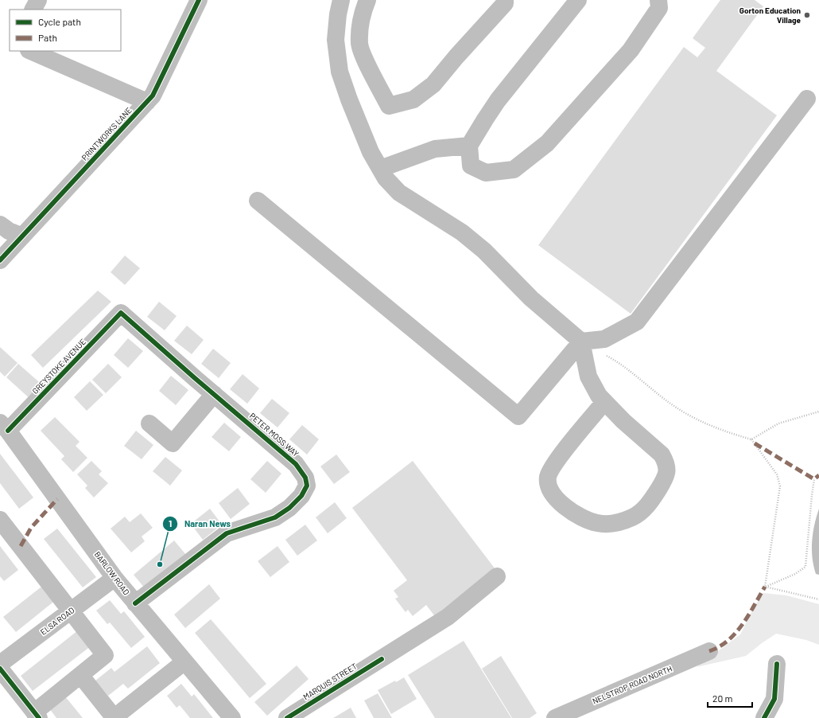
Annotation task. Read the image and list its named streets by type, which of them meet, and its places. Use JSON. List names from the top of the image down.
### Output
{
  "streets": {
    "street": [
      "PRINTWORKS LANE",
      "GREYSTOKE AVENUE",
      "PETER MOSS WAY",
      "BARLOW ROAD",
      "ELSA ROAD",
      "MARQUIS STREET",
      "NELSTROP ROAD NORTH"
    ]
  },
  "crossings": [
    ["GREYSTOKE AVENUE", "PETER MOSS WAY"],
    ["GREYSTOKE AVENUE", "BARLOW ROAD"],
    ["PETER MOSS WAY", "BARLOW ROAD"],
    ["BARLOW ROAD", "ELSA ROAD"]
  ],
  "places": ["Gorton Education Village", "Naran News"],
  "legend": ["Cycle path", "Path"],
  "scale_bar": "20 m"
}
